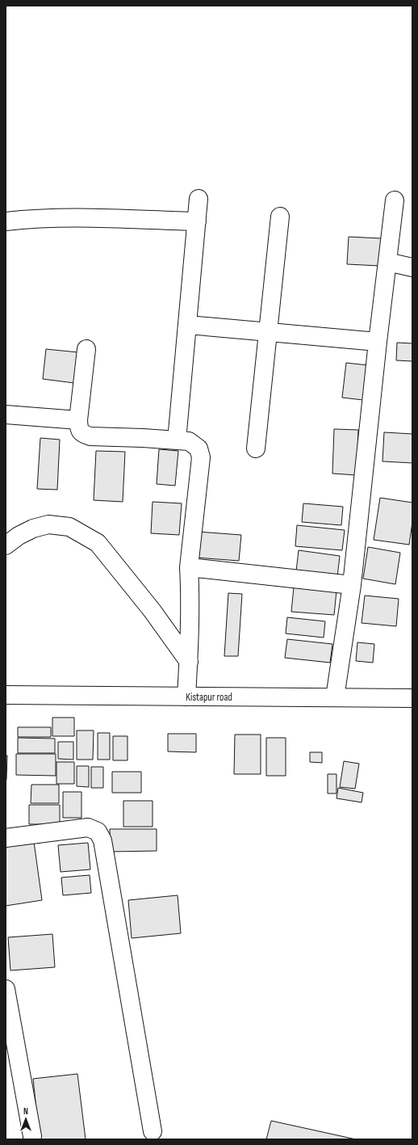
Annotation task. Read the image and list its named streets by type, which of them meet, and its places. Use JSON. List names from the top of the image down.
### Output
{
  "streets": {
    "street": ["Kistapur road"]
  },
  "north": "top"
}
